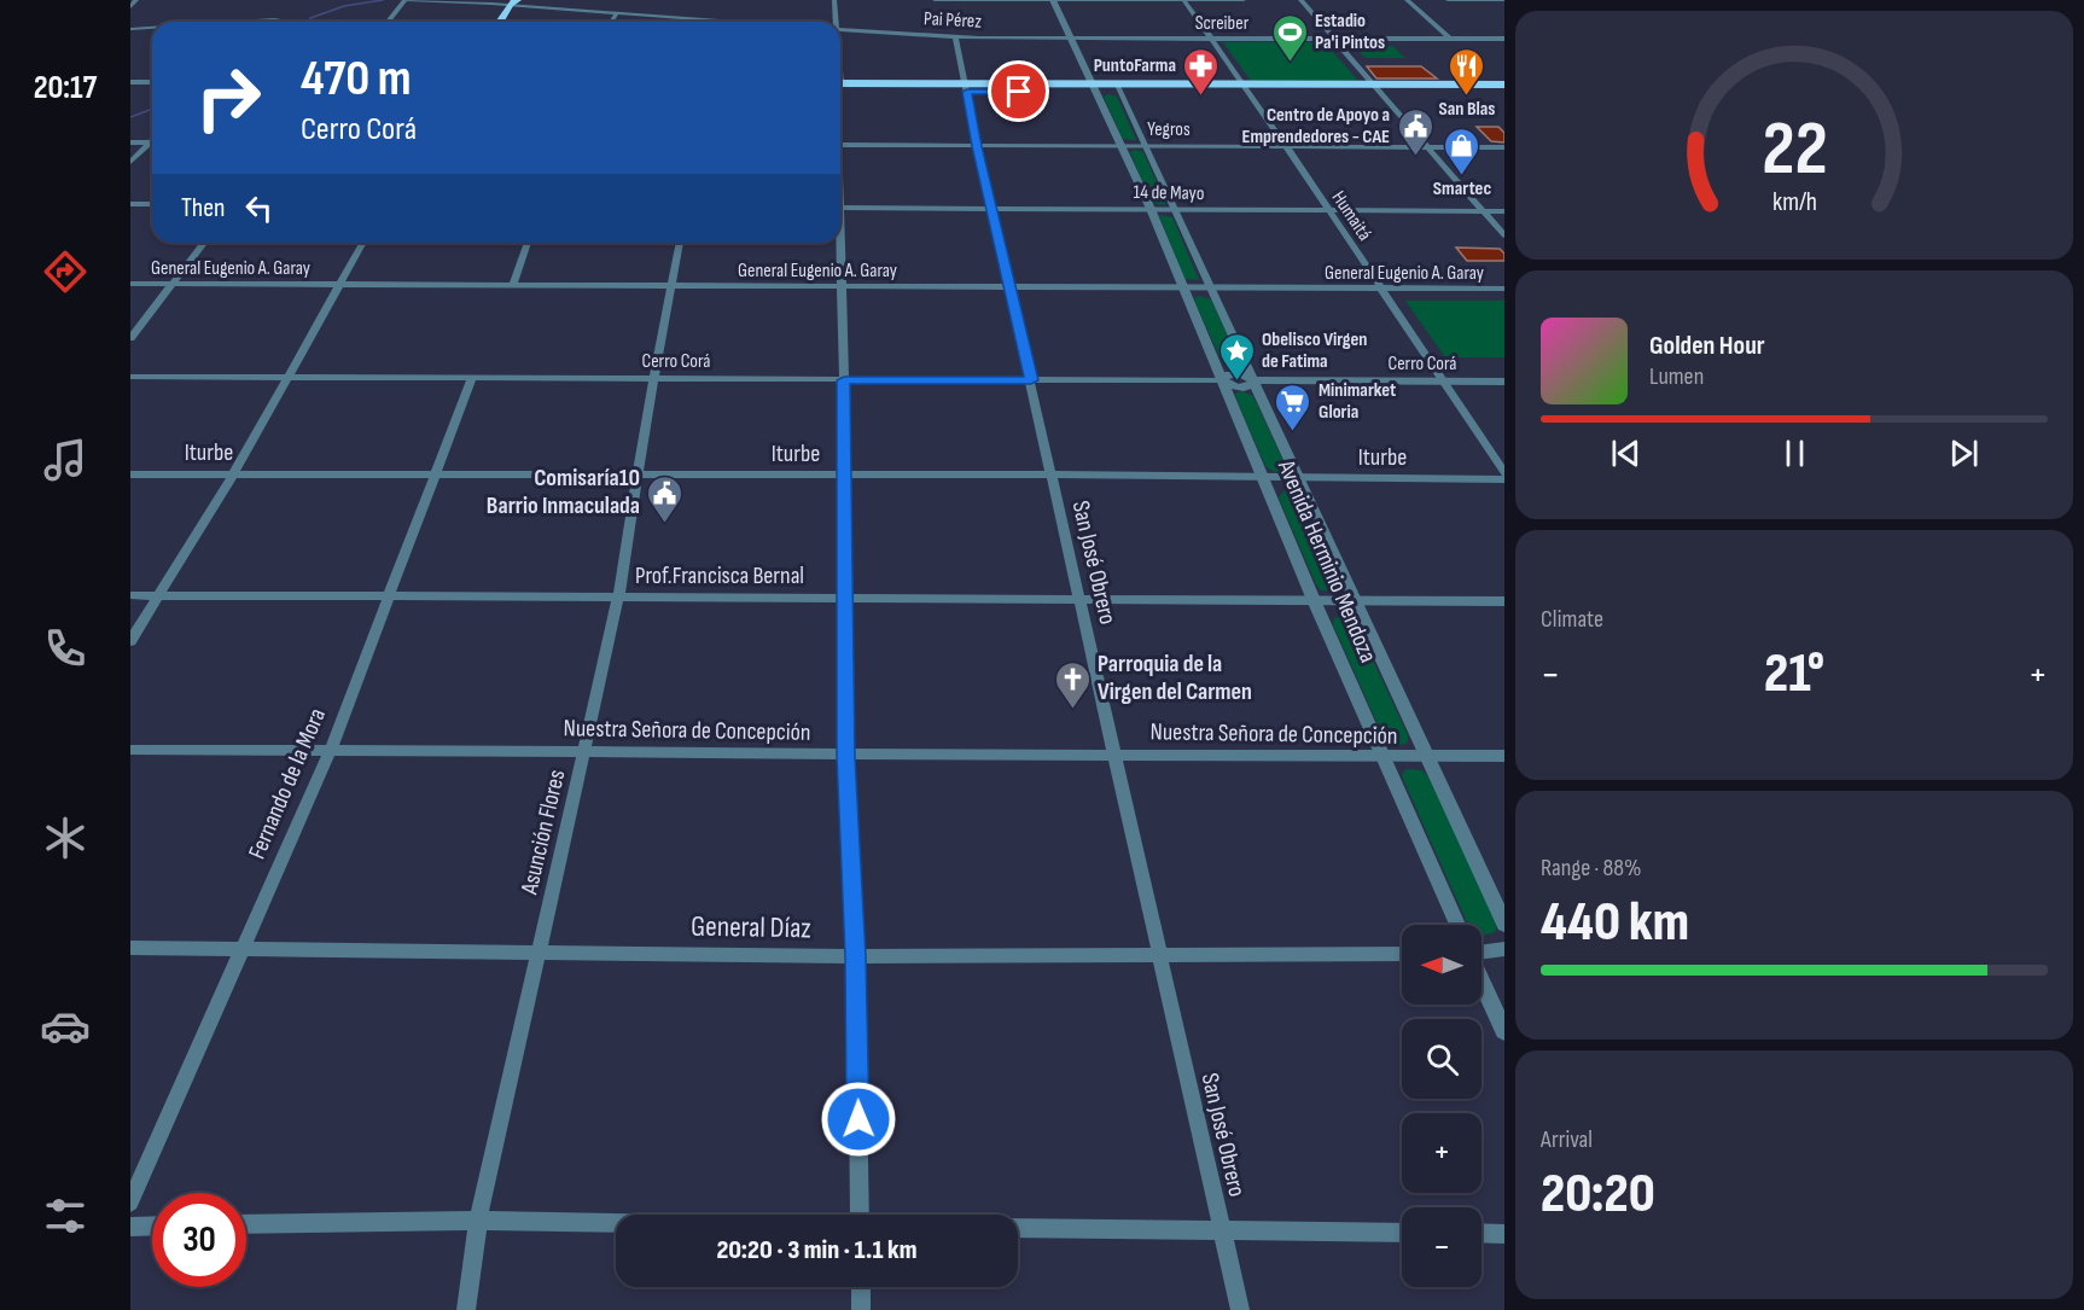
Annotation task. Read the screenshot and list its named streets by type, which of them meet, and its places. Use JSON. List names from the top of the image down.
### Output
{
  "streets": {
    "street": [
      "Pai Pérez",
      "Screiber",
      "Yegros",
      "14 de Mayo",
      "Humaitá",
      "General Eugenio A. Garay",
      "Cerro Corá",
      "Iturbe",
      "Avenida Herminio Mendoza",
      "San José Obrero",
      "Prof.Francisca Bernal",
      "Nuestra Señora de Concepción",
      "Fernando de la Mora",
      "Asunción Flores",
      "General Díaz"
    ]
  },
  "crossings": [
    ["Pai Pérez", "Screiber"],
    ["Pai Pérez", "Avenida Herminio Mendoza"],
    ["Pai Pérez", "San José Obrero"],
    ["Screiber", "Humaitá"],
    ["Screiber", "Avenida Herminio Mendoza"],
    ["Yegros", "Humaitá"],
    ["Yegros", "Avenida Herminio Mendoza"],
    ["Yegros", "San José Obrero"],
    ["14 de Mayo", "Humaitá"],
    ["14 de Mayo", "Avenida Herminio Mendoza"],
    ["14 de Mayo", "San José Obrero"],
    ["Humaitá", "General Eugenio A. Garay"],
    ["Humaitá", "Cerro Corá"],
    ["General Eugenio A. Garay", "Avenida Herminio Mendoza"],
    ["General Eugenio A. Garay", "San José Obrero"],
    ["General Eugenio A. Garay", "Asunción Flores"],
    ["Cerro Corá", "Avenida Herminio Mendoza"],
    ["Cerro Corá", "San José Obrero"],
    ["Cerro Corá", "Fernando de la Mora"],
    ["Cerro Corá", "Asunción Flores"],
    ["Iturbe", "Avenida Herminio Mendoza"],
    ["Iturbe", "San José Obrero"],
    ["Iturbe", "Fernando de la Mora"],
    ["Iturbe", "Asunción Flores"],
    ["Avenida Herminio Mendoza", "Prof.Francisca Bernal"],
    ["Avenida Herminio Mendoza", "Nuestra Señora de Concepción"],
    ["San José Obrero", "Prof.Francisca Bernal"],
    ["San José Obrero", "Nuestra Señora de Concepción"],
    ["San José Obrero", "General Díaz"],
    ["Prof.Francisca Bernal", "Fernando de la Mora"],
    ["Prof.Francisca Bernal", "Asunción Flores"],
    ["Nuestra Señora de Concepción", "Fernando de la Mora"],
    ["Nuestra Señora de Concepción", "Asunción Flores"],
    ["Fernando de la Mora", "General Díaz"],
    ["Asunción Flores", "General Díaz"]
  ],
  "places": {
    "sports": ["Estadio Pa'i Pintos"],
    "pharmacy": ["PuntoFarma"],
    "restaurant": ["San Blas"],
    "public building": ["Centro de Apoyo a Emprendedores - CAE", "Comisaría10 Barrio Inmaculada"],
    "shop": ["Smartec"],
    "place": ["Obelisco Virgen de Fatima"],
    "supermarket": ["Minimarket Gloria"],
    "church": ["Parroquia de la Virgen del Carmen"]
  },
  "north": "left",
  "page": {
    "tabs": "20:17",
    "turn": ["470 m", "Cerro Corá"],
    "then": "Then",
    "song": ["Golden Hour", "Lumen"],
    "tile": [
      "Climate",
      ["Range · 88%", "440 km"],
      ["Arrival", "20:20"]
    ],
    "heat": ["−", "21°", "+"],
    "map_buttons": ["+", "−"],
    "limit": "30",
    "trip": "20:20 · 3 min · 1.1 km",
    "gauge": ["22", "km/h"]
  }
}
